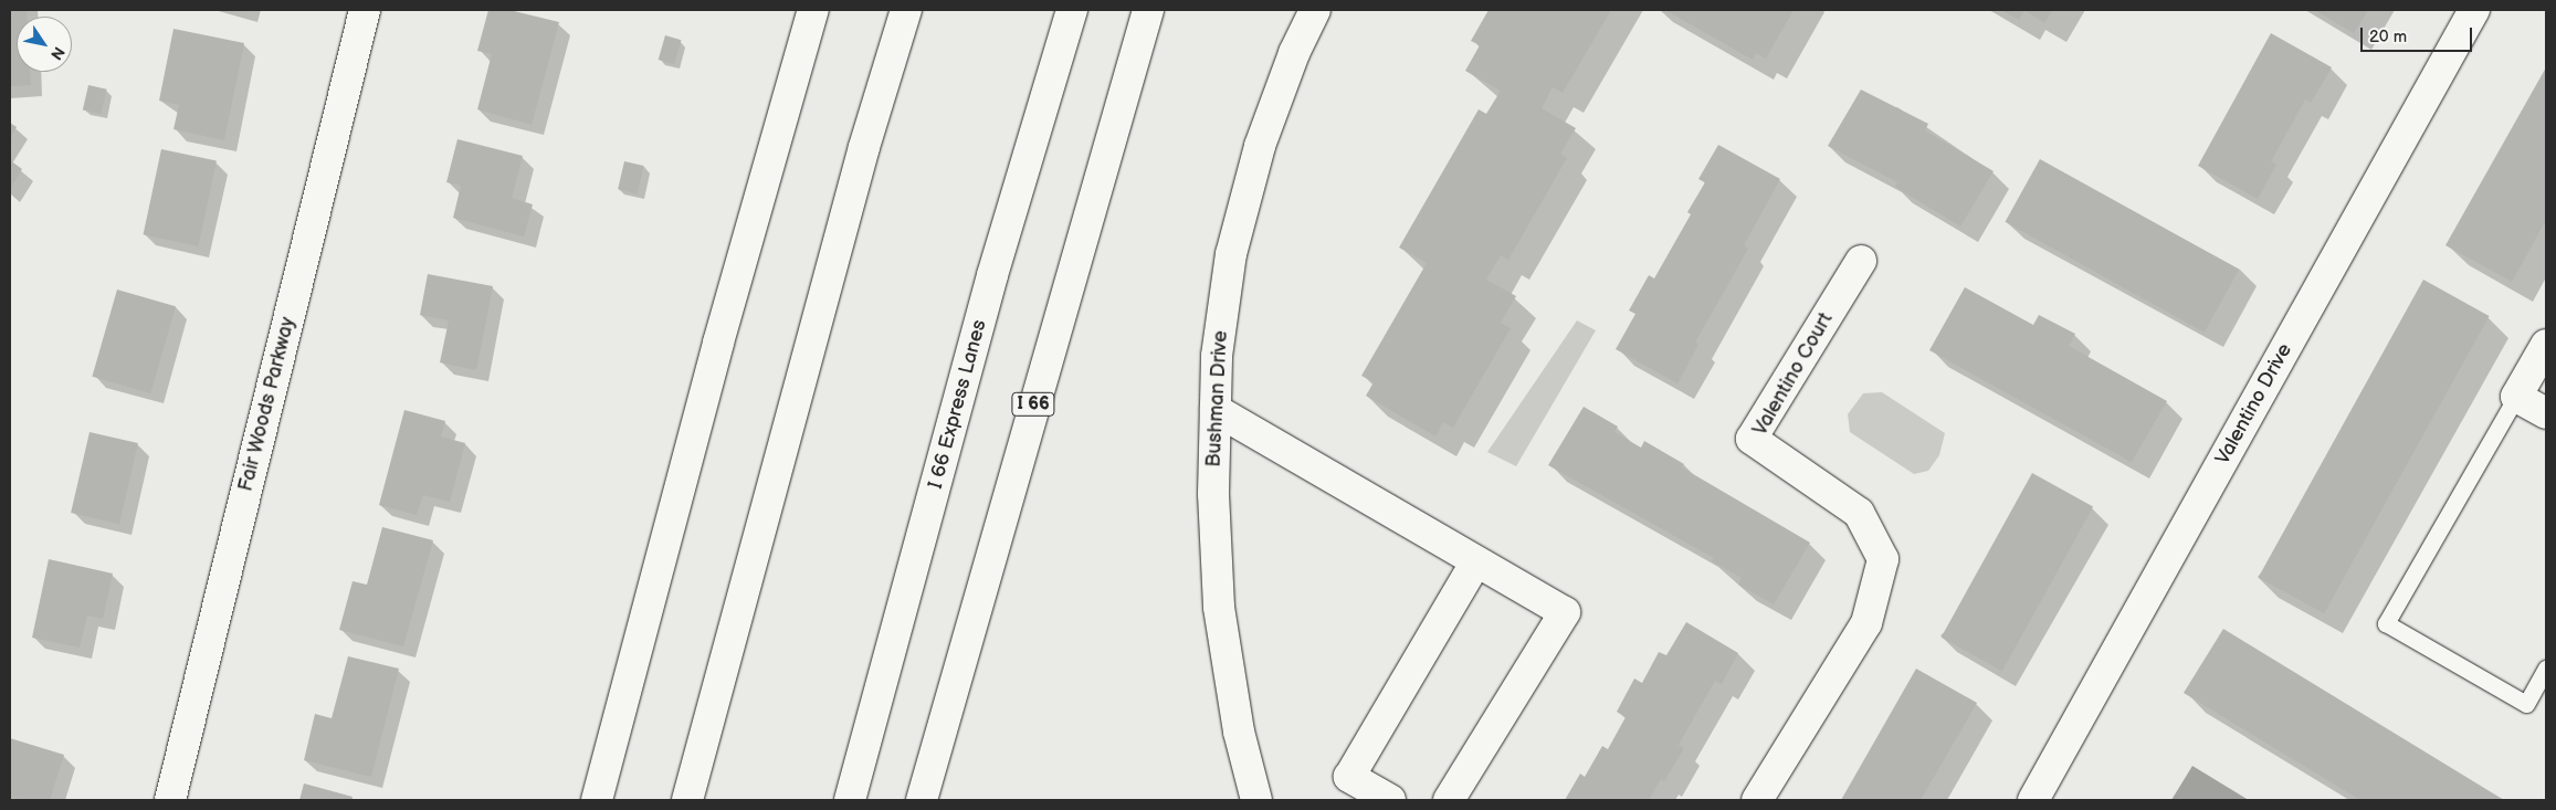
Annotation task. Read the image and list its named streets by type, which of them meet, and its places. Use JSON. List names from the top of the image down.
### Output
{
  "streets": {
    "main road": [
      "Valentino Court",
      "Bushman Drive",
      "Fair Woods Parkway",
      "I 66 Express Lanes",
      "I 66",
      "Valentino Drive"
    ]
  },
  "scale_bar": "20 m",
  "north": "bottom right"
}
